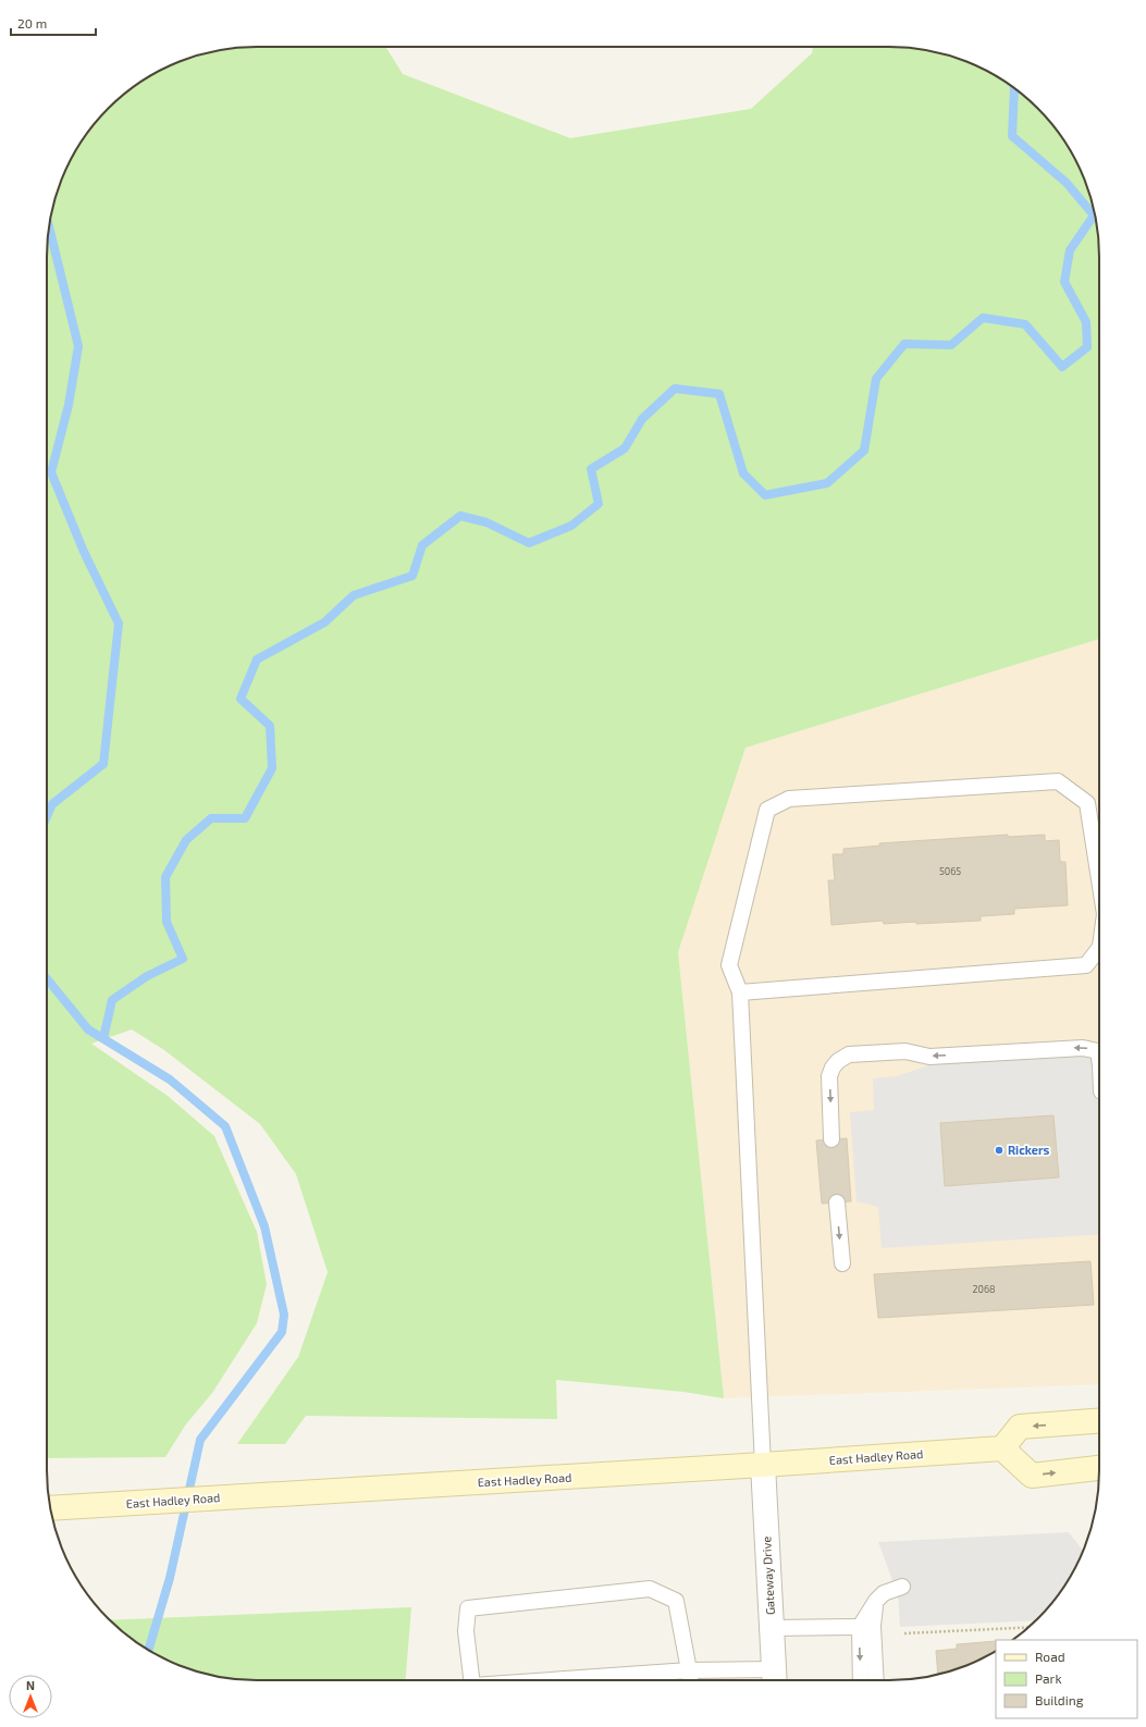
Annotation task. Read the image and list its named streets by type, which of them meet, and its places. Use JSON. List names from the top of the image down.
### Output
{
  "streets": {
    "street": ["East Hadley Road", "Gateway Drive"]
  },
  "crossings": [
    ["East Hadley Road", "Gateway Drive"]
  ],
  "places": ["Rickers"],
  "house_numbers": ["5065", "2068"],
  "legend": ["Road", "Park", "Building"],
  "scale_bar": "20 m",
  "north": "top"
}
